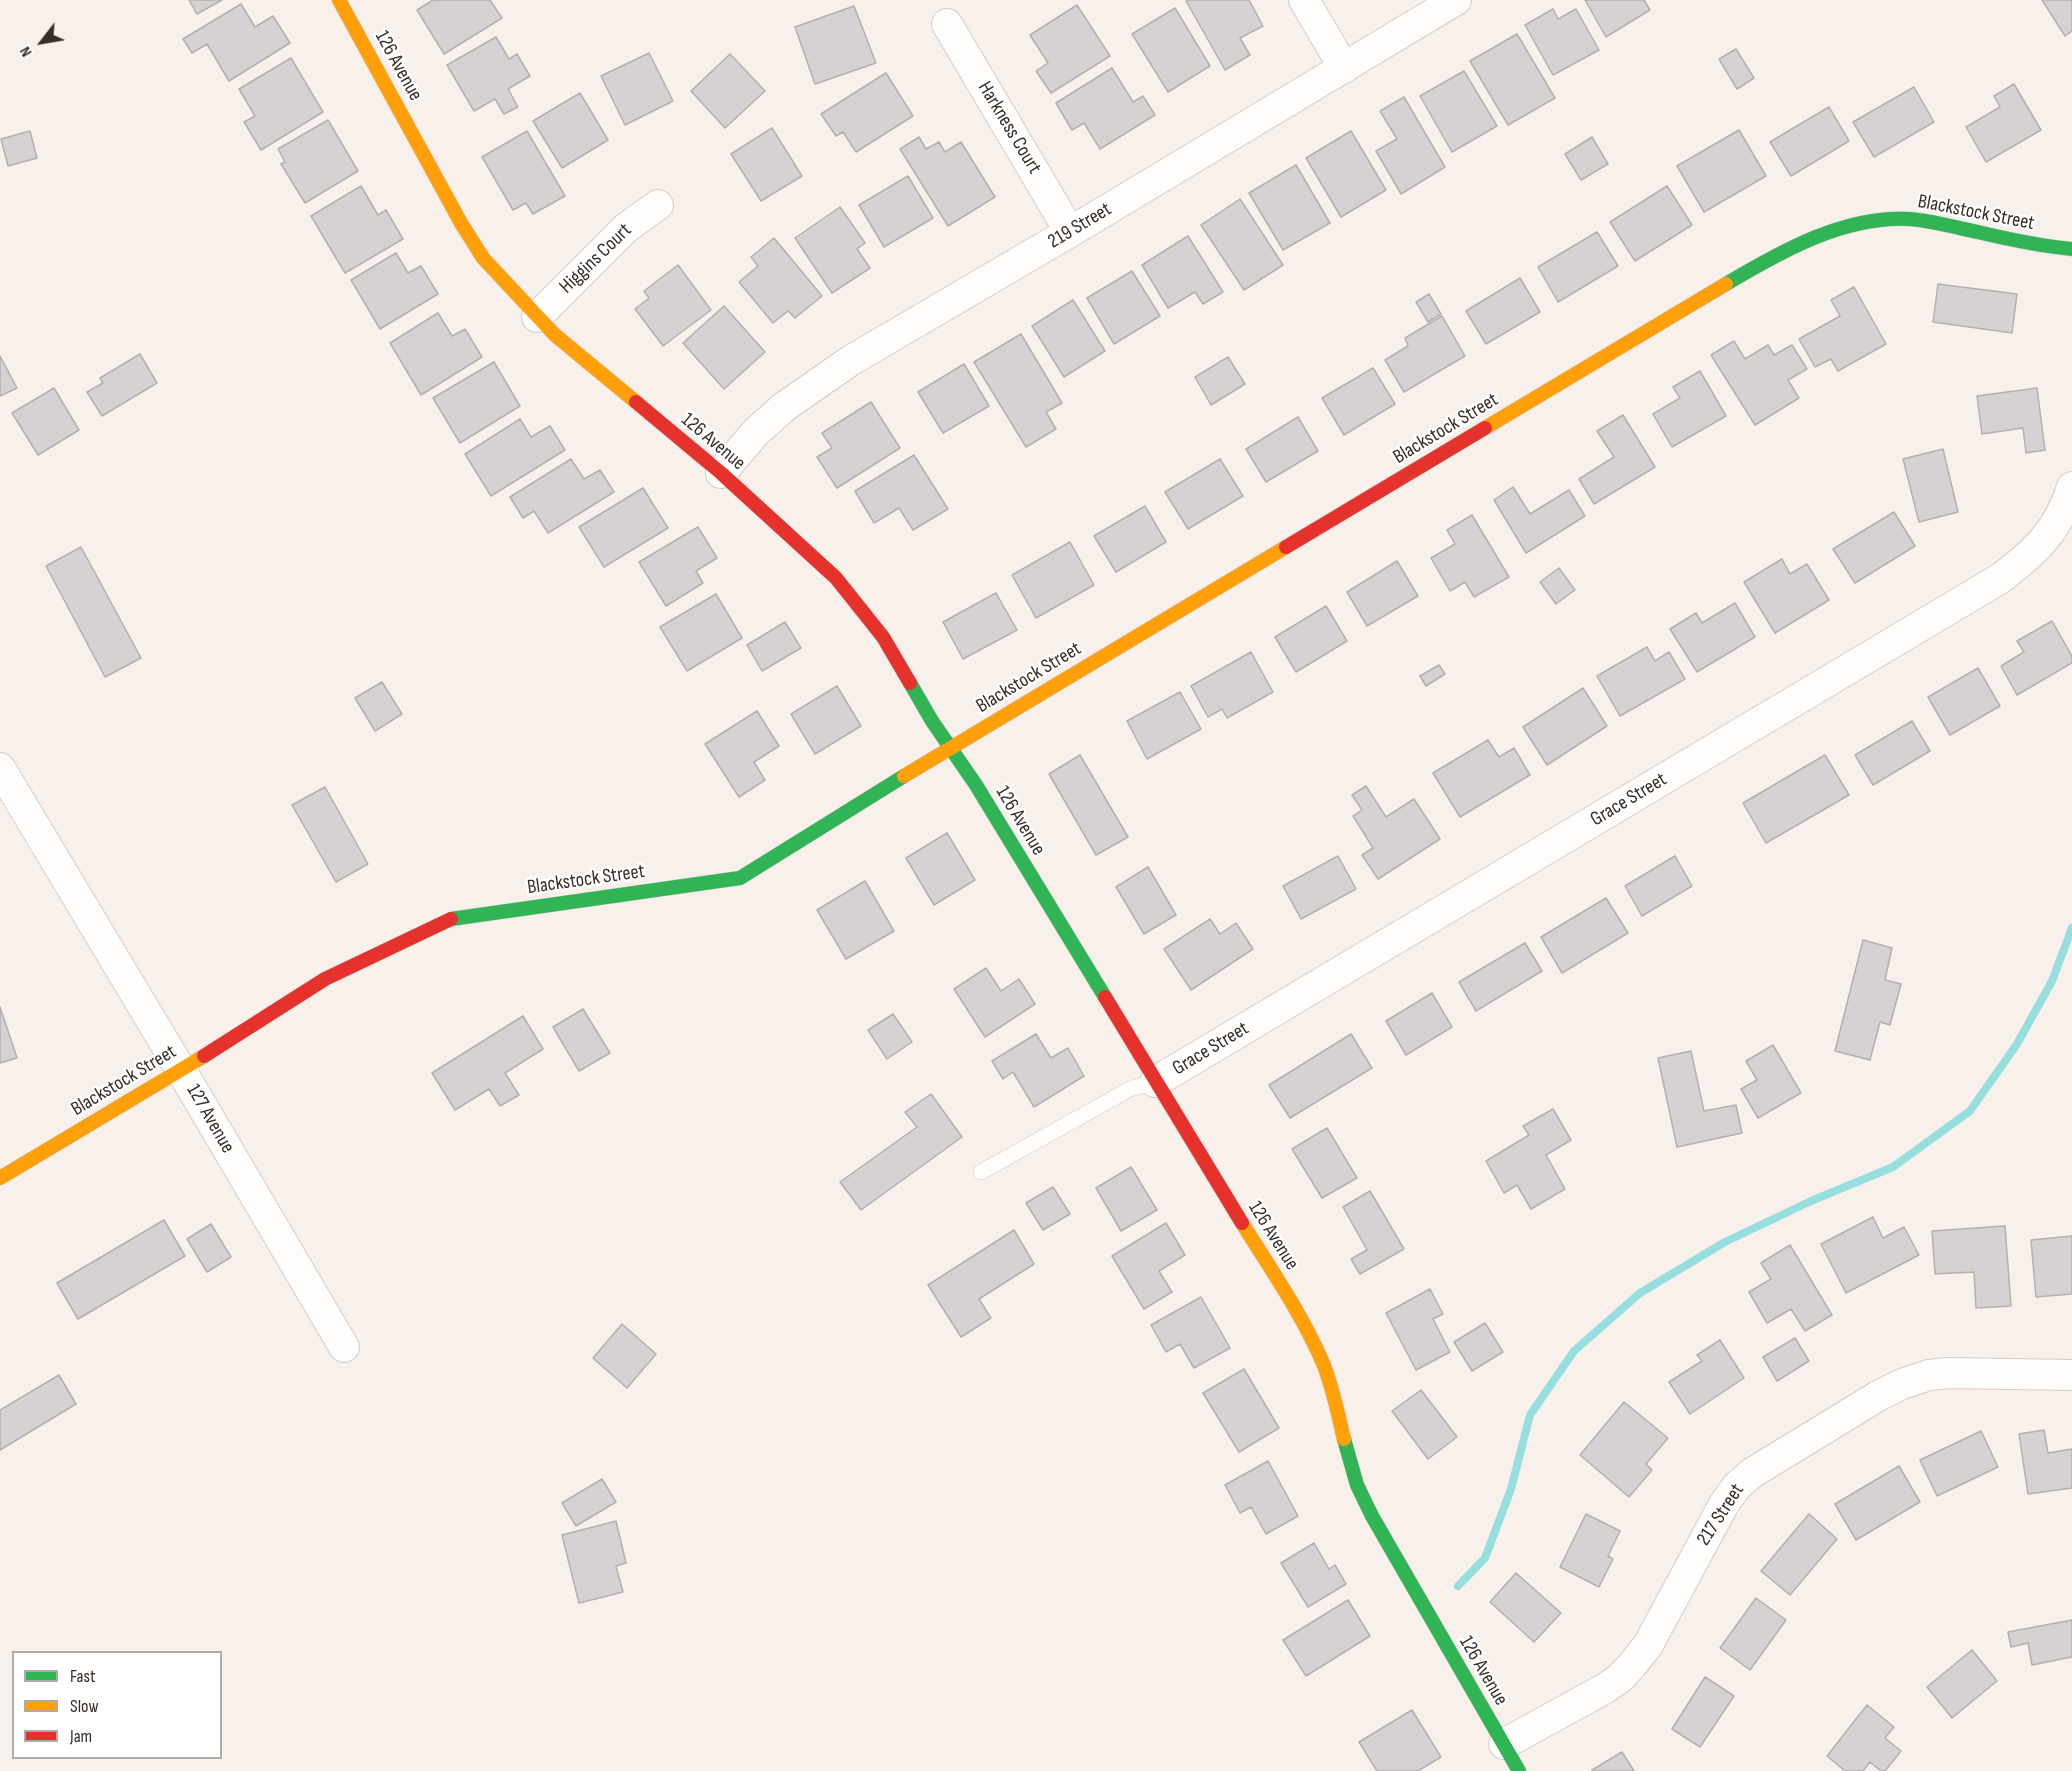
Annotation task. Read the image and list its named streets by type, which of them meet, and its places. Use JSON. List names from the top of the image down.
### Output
{
  "streets": {
    "street": [
      "126 Avenue",
      "Harkness Court",
      "Blackstock Street",
      "219 Street",
      "Higgins Court",
      "Grace Street",
      "127 Avenue",
      "217 Street"
    ]
  },
  "crossings": [
    ["126 Avenue", "Blackstock Street"],
    ["126 Avenue", "219 Street"],
    ["126 Avenue", "Higgins Court"],
    ["126 Avenue", "Grace Street"],
    ["126 Avenue", "217 Street"],
    ["Harkness Court", "219 Street"],
    ["Blackstock Street", "127 Avenue"]
  ],
  "legend": ["Fast", "Slow", "Jam"],
  "north": "bottom left"
}
